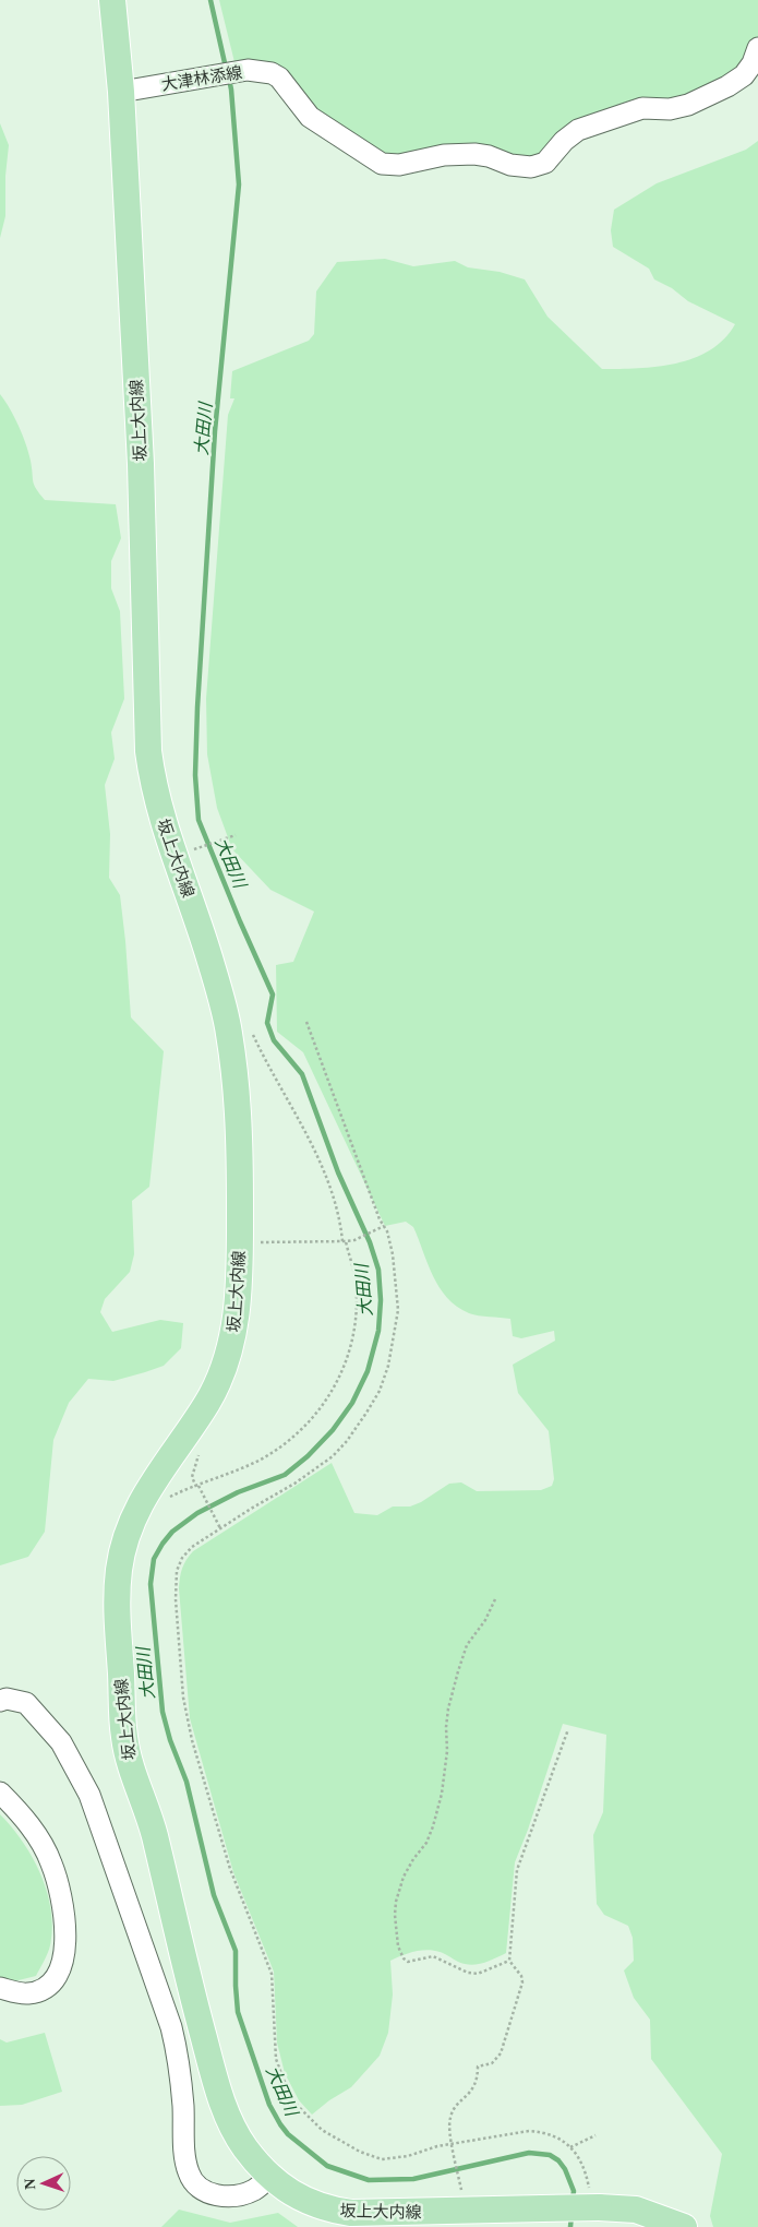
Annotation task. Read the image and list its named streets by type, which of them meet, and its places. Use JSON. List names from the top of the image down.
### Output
{
  "streets": {
    "main road": ["坂上大内線"],
    "street": ["大津林添線"]
  },
  "crossings": [
    ["大津林添線", "坂上大内線"]
  ],
  "water": ["大田川"],
  "north": "left"
}
